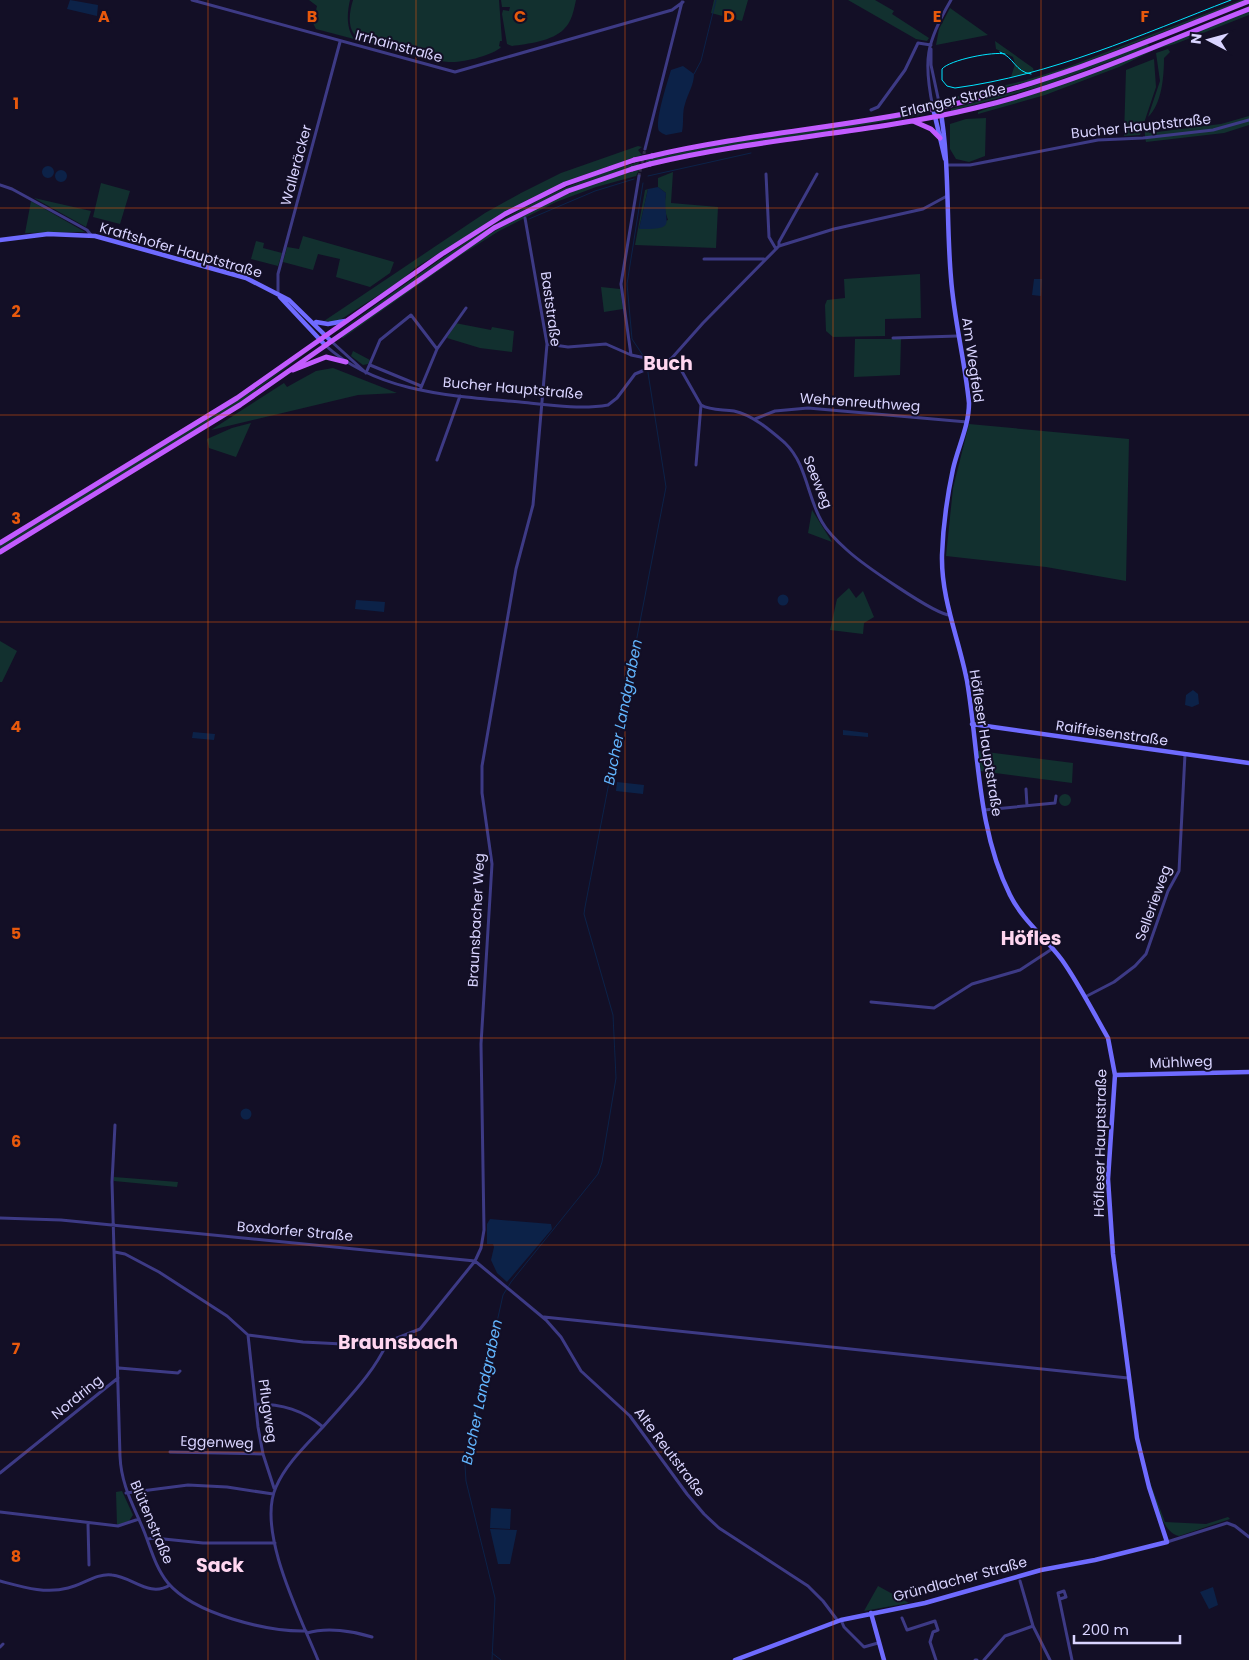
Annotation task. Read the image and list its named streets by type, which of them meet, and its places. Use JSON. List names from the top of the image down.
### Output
{
  "streets": {
    "main road": ["Erlanger Straße"],
    "street": [
      "Irrhainstraße",
      "Bucher Hauptstraße",
      "Walleräcker",
      "Kraftshofer Hauptstraße",
      "Baststraße",
      "Am Wegfeld",
      "Wehrenreuthweg",
      "Seeweg",
      "Raiffeisenstraße",
      "Höfleser Hauptstraße",
      "Sellerieweg",
      "Braunsbacher Weg",
      "Mühlweg",
      "Boxdorfer Straße",
      "Nordring",
      "Pflugweg",
      "Eggenweg",
      "Alte Reutstraße",
      "Blütenstraße",
      "Gründlacher Straße"
    ]
  },
  "crossings": [
    ["Irrhainstraße", "Walleräcker"],
    ["Erlanger Straße", "Bucher Hauptstraße"],
    ["Erlanger Straße", "Kraftshofer Hauptstraße"],
    ["Erlanger Straße", "Am Wegfeld"],
    ["Bucher Hauptstraße", "Kraftshofer Hauptstraße"],
    ["Bucher Hauptstraße", "Baststraße"],
    ["Bucher Hauptstraße", "Am Wegfeld"],
    ["Bucher Hauptstraße", "Braunsbacher Weg"],
    ["Walleräcker", "Kraftshofer Hauptstraße"],
    ["Baststraße", "Braunsbacher Weg"],
    ["Am Wegfeld", "Wehrenreuthweg"],
    ["Am Wegfeld", "Seeweg"],
    ["Am Wegfeld", "Höfleser Hauptstraße"],
    ["Wehrenreuthweg", "Seeweg"],
    ["Seeweg", "Höfleser Hauptstraße"],
    ["Raiffeisenstraße", "Höfleser Hauptstraße"],
    ["Raiffeisenstraße", "Sellerieweg"],
    ["Höfleser Hauptstraße", "Sellerieweg"],
    ["Höfleser Hauptstraße", "Mühlweg"],
    ["Höfleser Hauptstraße", "Gründlacher Straße"],
    ["Braunsbacher Weg", "Boxdorfer Straße"],
    ["Braunsbacher Weg", "Alte Reutstraße"],
    ["Boxdorfer Straße", "Nordring"],
    ["Boxdorfer Straße", "Alte Reutstraße"],
    ["Nordring", "Blütenstraße"],
    ["Pflugweg", "Eggenweg"],
    ["Alte Reutstraße", "Gründlacher Straße"]
  ],
  "districts": [
    "Buch",
    "Höfles",
    "Braunsbach",
    "Sack"
  ],
  "water": ["Bucher Landgraben"],
  "scale_bar": "200 m",
  "north": "left",
  "grid": {
    "columns": [
      "A",
      "B",
      "C",
      "D",
      "E",
      "F"
    ],
    "rows": [
      "1",
      "2",
      "3",
      "4",
      "5",
      "6",
      "7",
      "8"
    ]
  }
}
